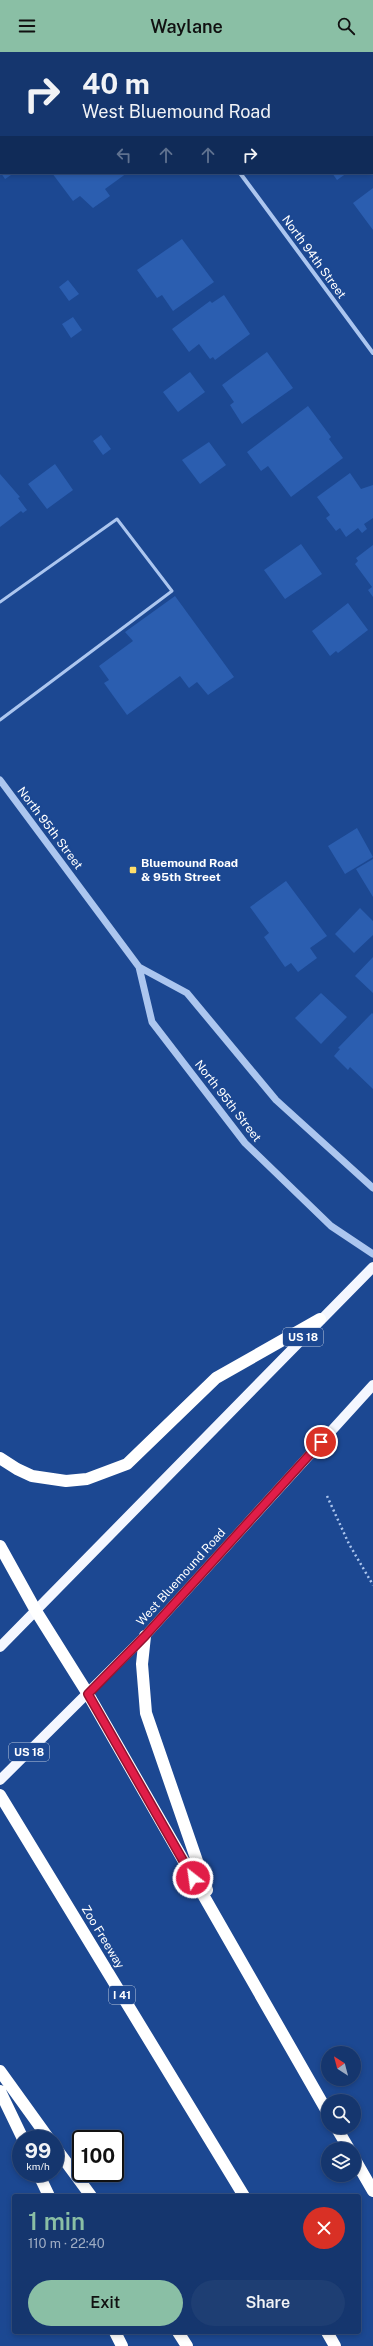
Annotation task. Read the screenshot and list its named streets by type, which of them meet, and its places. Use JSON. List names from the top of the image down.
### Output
{
  "streets": {
    "highway": ["Zoo Freeway", "I 41"],
    "main road": ["US 18", "West Bluemound Road"],
    "street": ["North 94th Street", "North 95th Street"]
  },
  "places": {
    "transit": ["Bluemound Road & 95th Street"]
  },
  "north": "top left",
  "page": {
    "header": "Waylane",
    "turn": ["40 m", "West Bluemound Road"],
    "speed": "99 km/h",
    "limit": "100",
    "heading": ["1 min", "110 m · 22:40"],
    "buttons": ["Exit", "Share"]
  }
}
